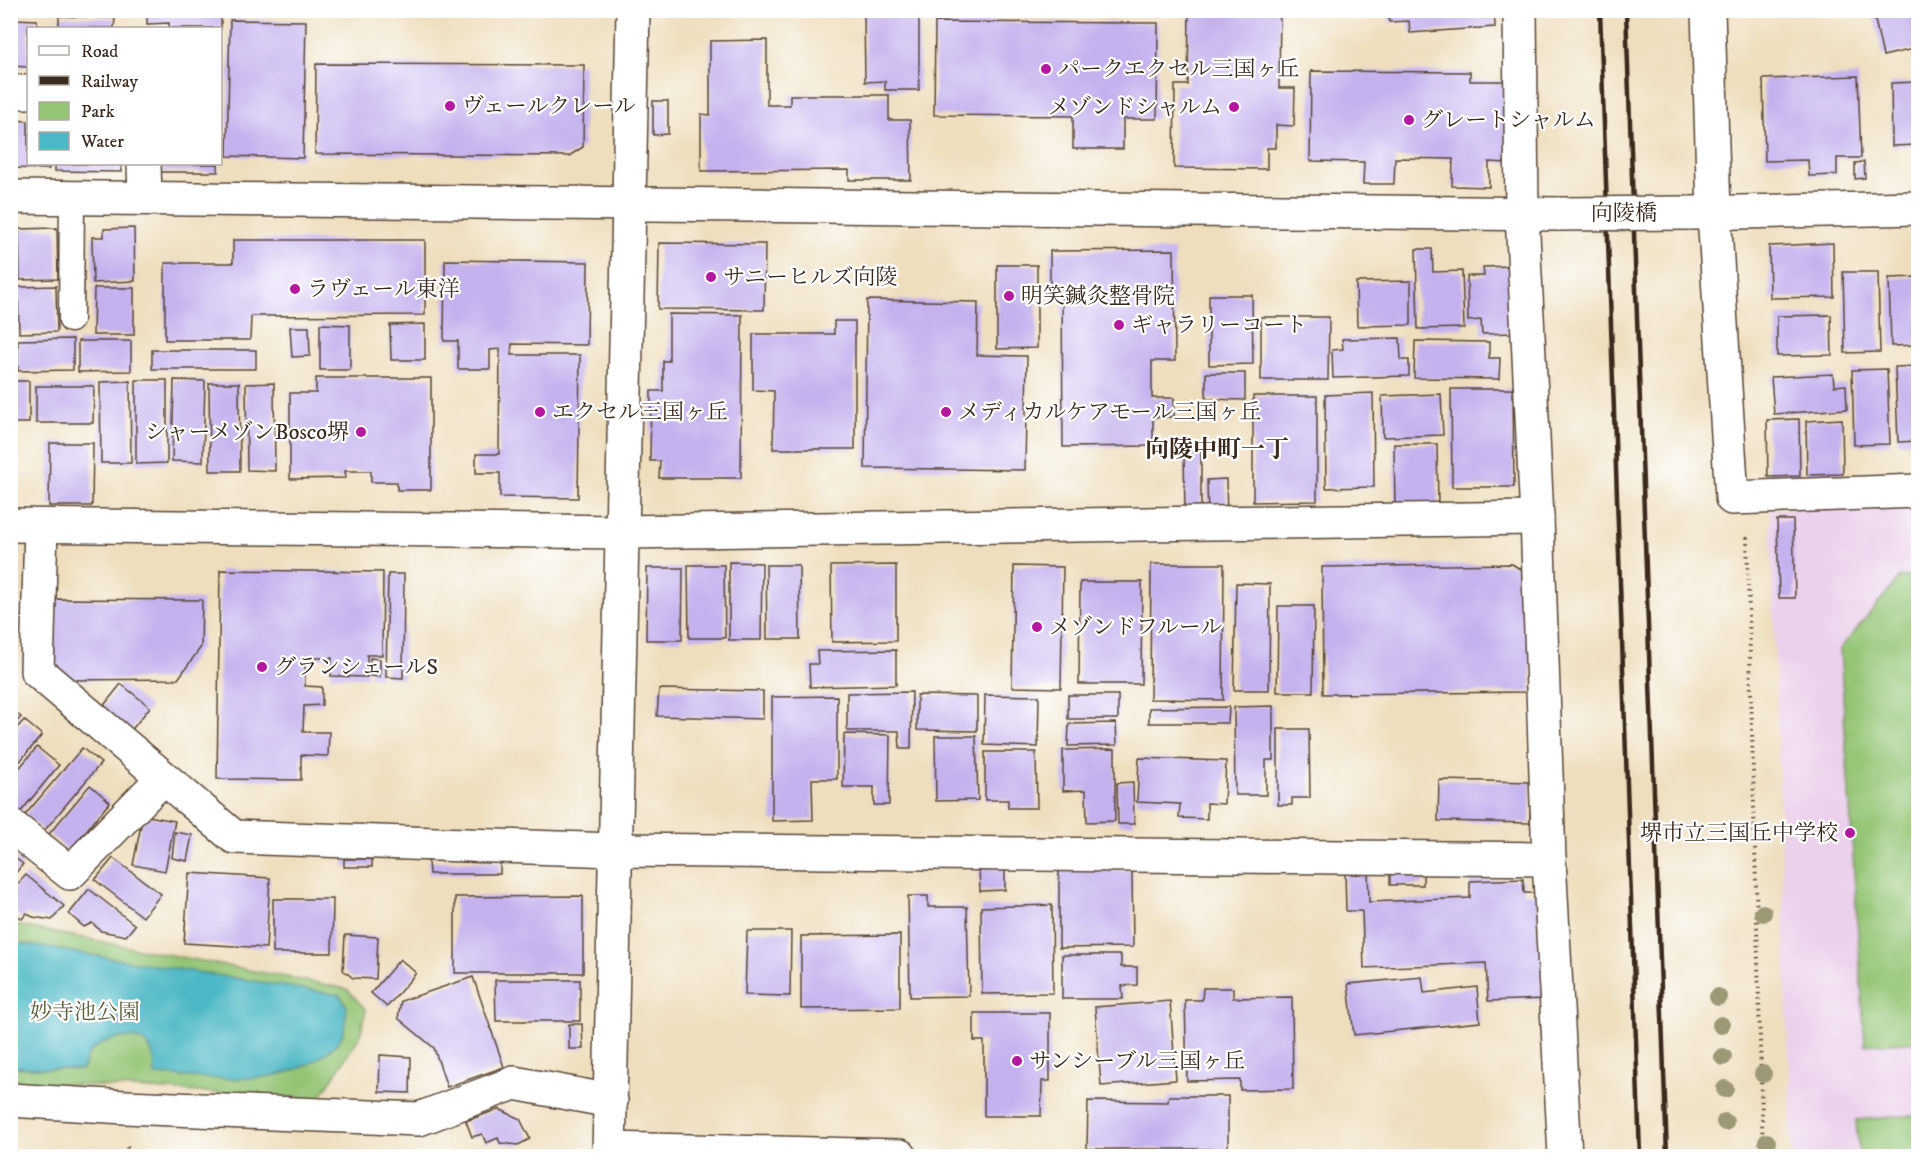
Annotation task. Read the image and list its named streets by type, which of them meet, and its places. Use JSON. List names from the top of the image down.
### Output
{
  "streets": {
    "street": ["向陵橋"]
  },
  "districts": ["向陵中町一丁"],
  "parks": ["妙寺池公園"],
  "places": [
    "パークエクセル三国ヶ丘",
    "ヴェールクレール",
    "メゾンドシャルム",
    "グレートシャルム",
    "サニーヒルズ向陵",
    "ラヴェール東洋",
    "明笑鍼灸整骨院",
    "ギャラリーコート",
    "エクセル三国ヶ丘",
    "メディカルケアモール三国ヶ丘",
    "シャーメゾンBosco堺",
    "メゾンドフルール",
    "グランシェールS",
    "堺市立三国丘中学校",
    "サンシーブル三国ヶ丘"
  ],
  "legend": [
    "Road",
    "Railway",
    "Park",
    "Water"
  ]
}
